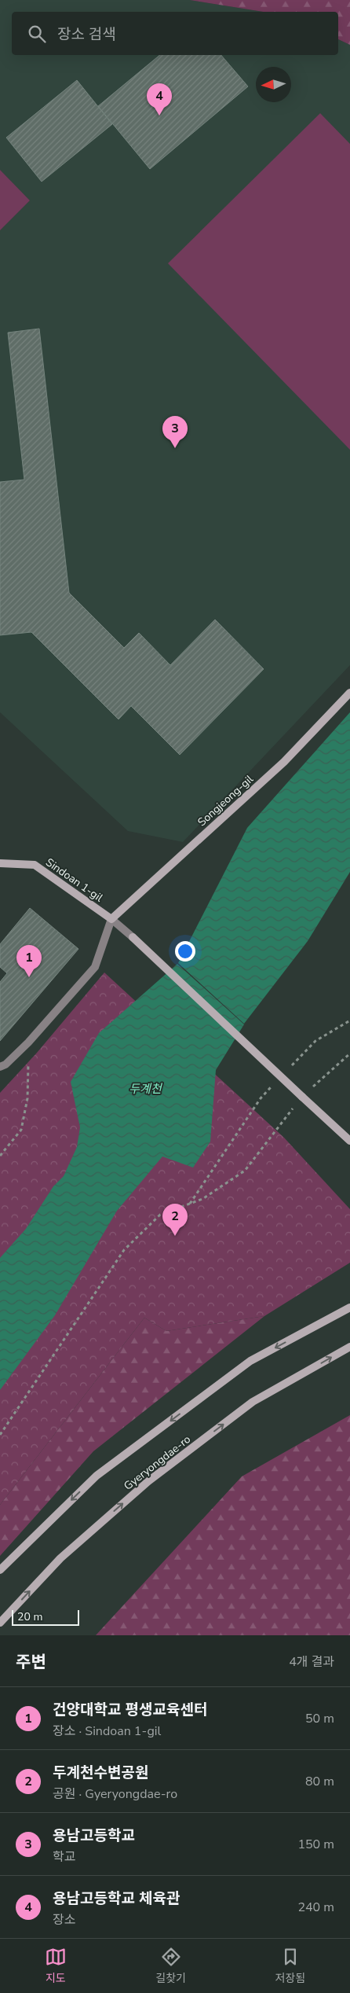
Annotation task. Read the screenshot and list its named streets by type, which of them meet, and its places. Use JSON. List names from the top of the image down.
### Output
{
  "streets": {
    "street": ["Songjeong-gil", "Sindoan 1-gil", "Gyeryongdae-ro"]
  },
  "crossings": [
    ["Songjeong-gil", "Sindoan 1-gil"]
  ],
  "water": ["두계천"],
  "scale_bar": "20 m",
  "north": "left",
  "page": {
    "search": "장소 검색",
    "pins": [
      "4",
      "3",
      "1",
      "2"
    ],
    "scale": "20 m",
    "heading": ["주변", "4개 결과"],
    "list": [
      {
        "mark": "1",
        "name": "건양대학교 평생교육센터",
        "note": "장소 · Sindoan 1-gil",
        "value": "50 m"
      },
      {
        "mark": "2",
        "name": "두계천수변공원",
        "note": "공원 · Gyeryongdae-ro",
        "value": "80 m"
      },
      {
        "mark": "3",
        "name": "용남고등학교",
        "note": "학교",
        "value": "150 m"
      },
      {
        "mark": "4",
        "name": "용남고등학교 체육관",
        "note": "장소",
        "value": "240 m"
      }
    ],
    "nav": ["지도", "길찾기", "저장됨"]
  }
}
